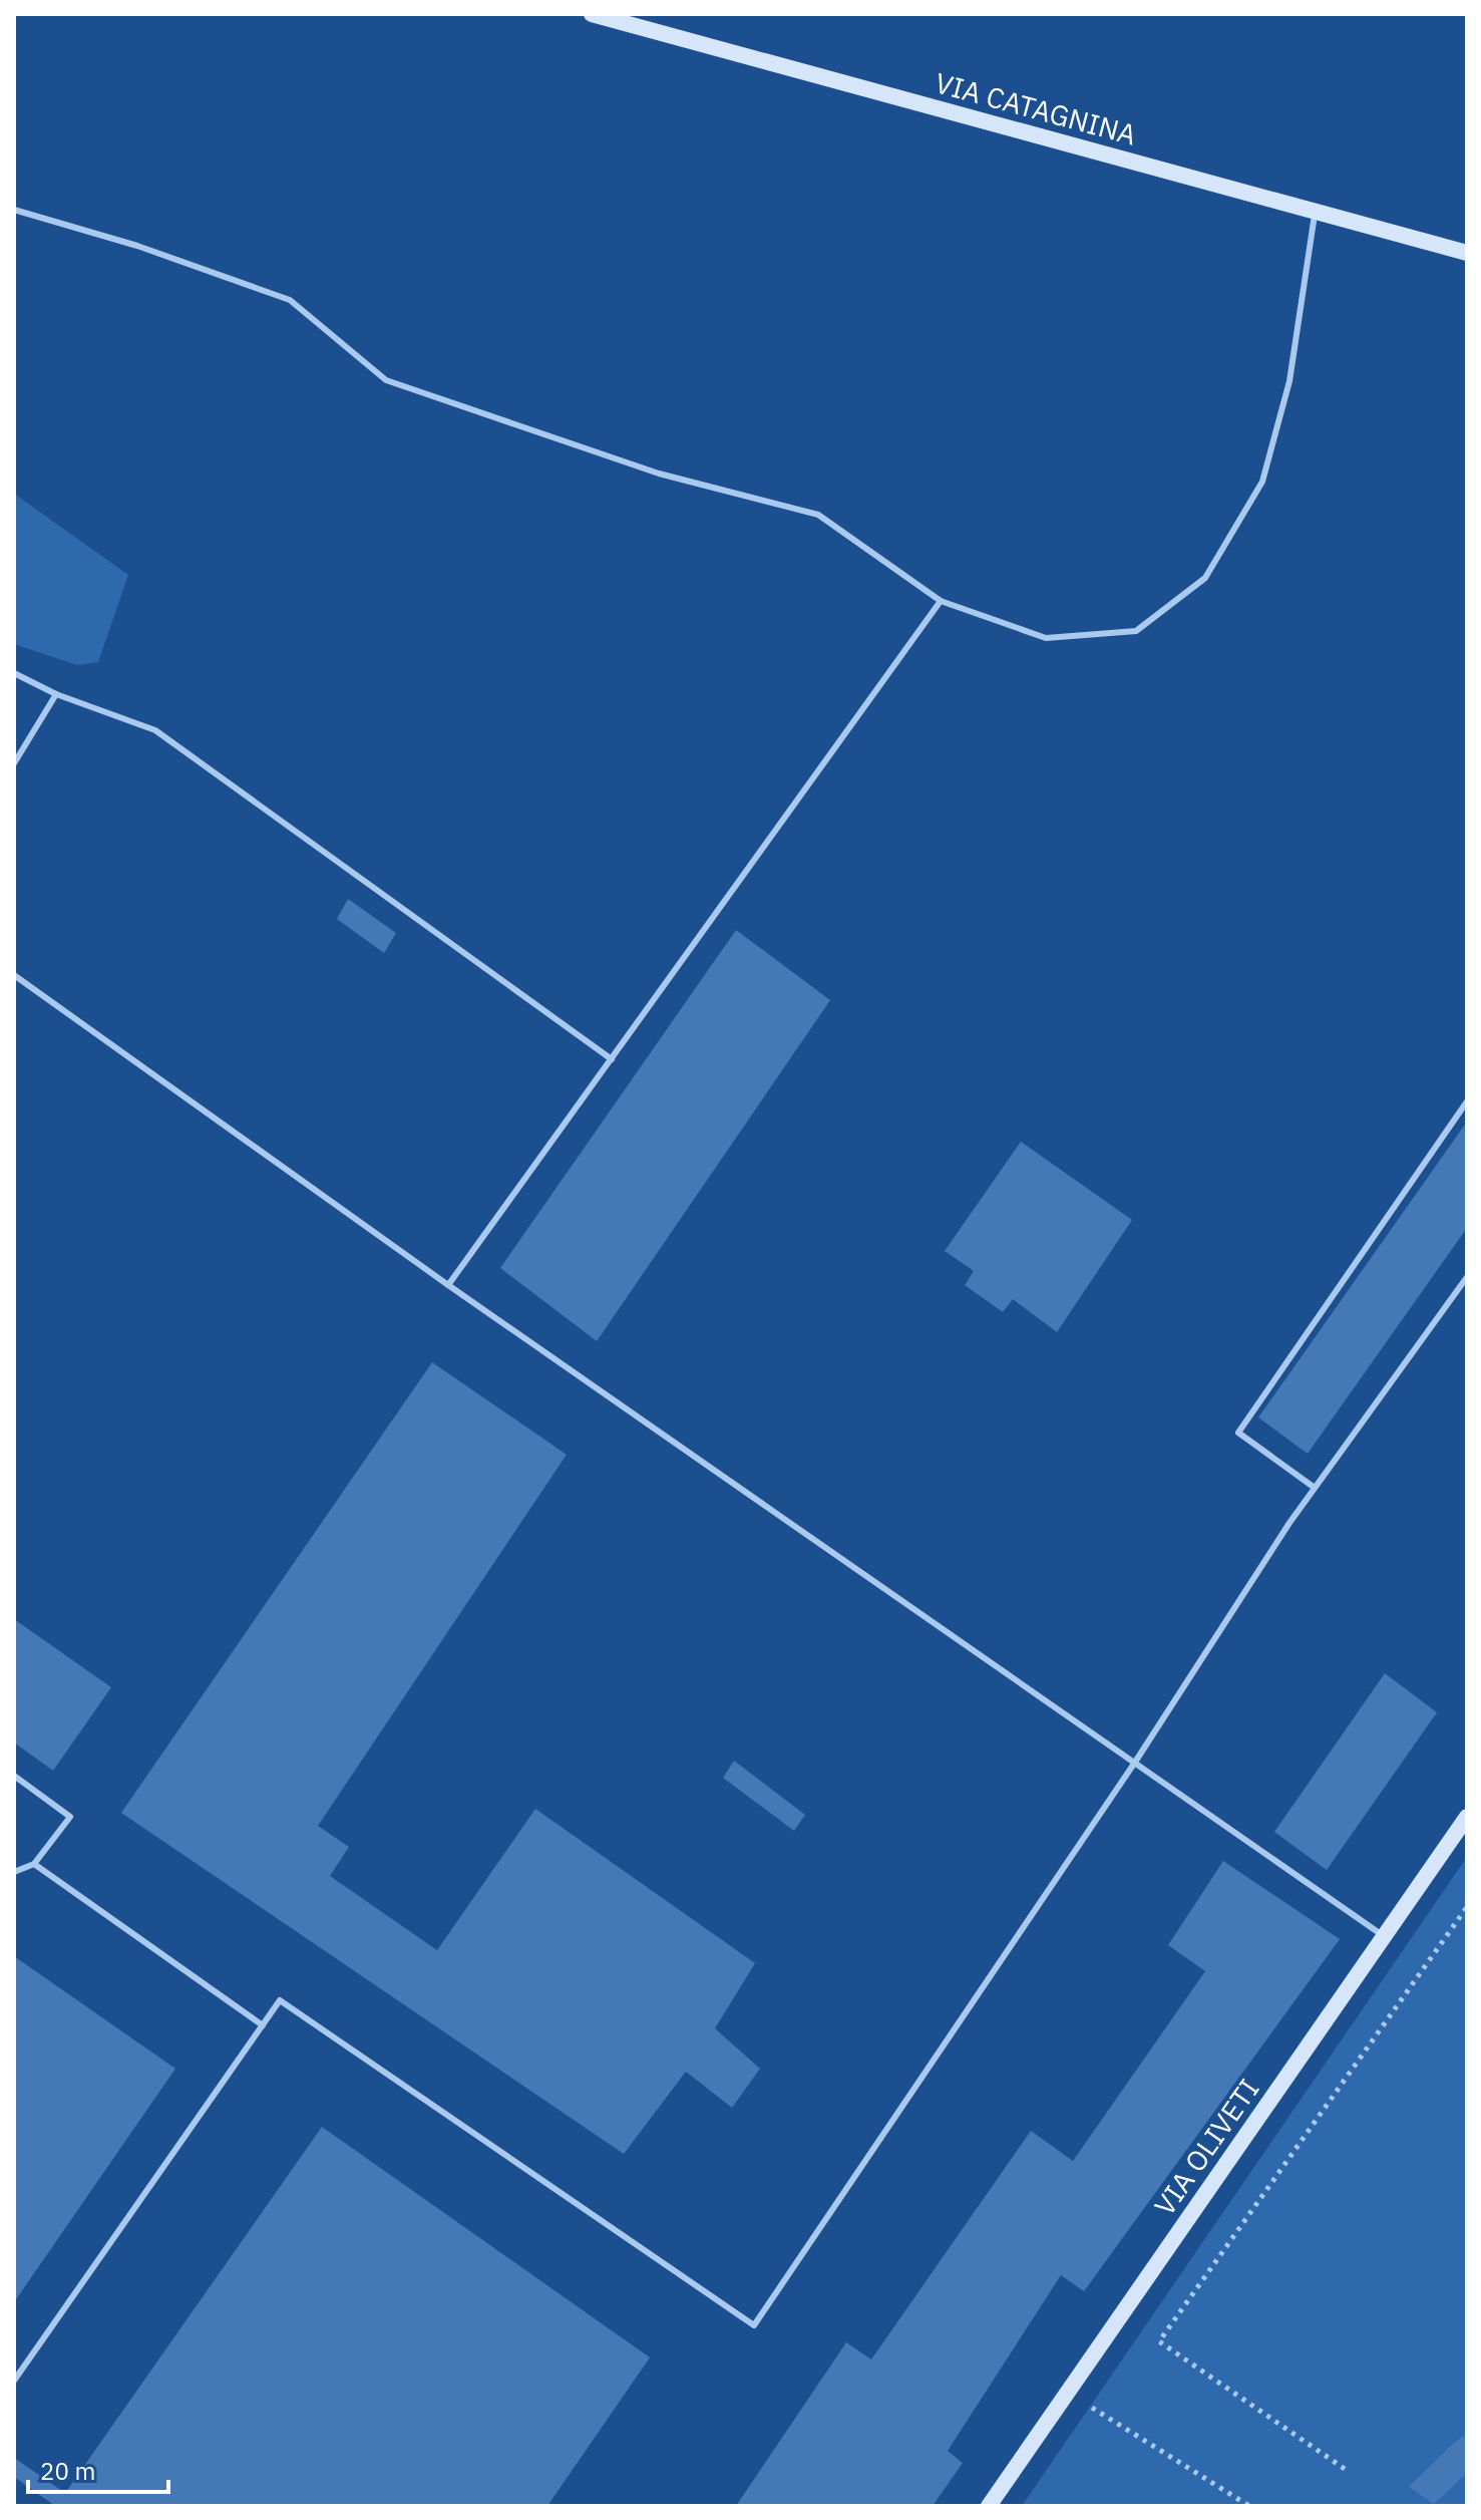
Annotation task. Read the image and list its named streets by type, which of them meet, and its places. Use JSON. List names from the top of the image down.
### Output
{
  "streets": {
    "main road": ["VIA CATAGNINA", "VIA OLIVETI"]
  },
  "scale_bar": "20 m"
}
